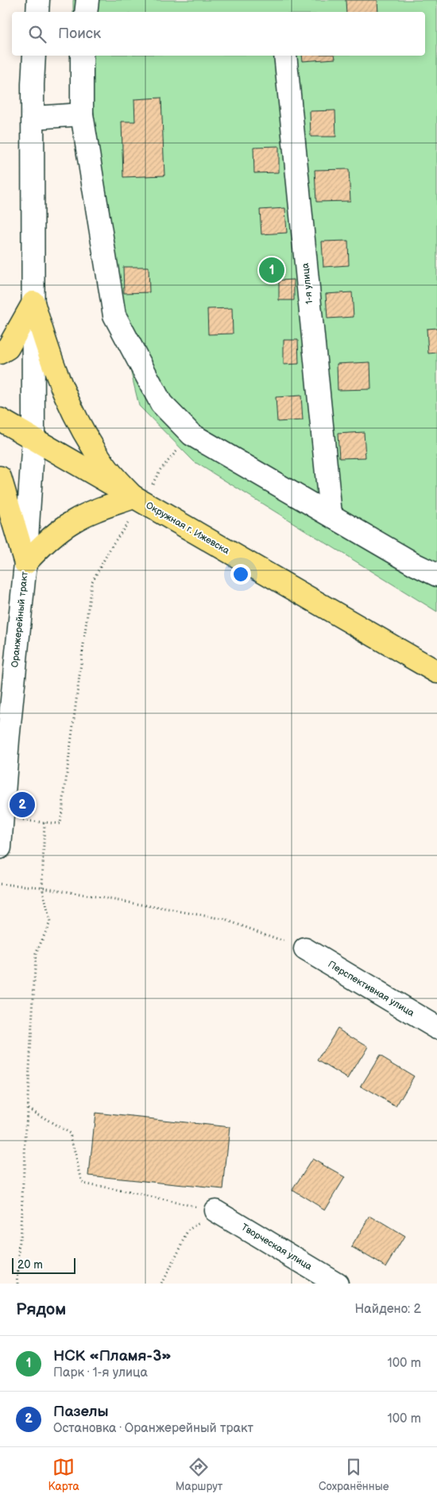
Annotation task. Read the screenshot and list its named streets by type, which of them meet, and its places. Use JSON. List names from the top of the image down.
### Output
{
  "streets": {
    "main road": ["Окружная г. Ижевска"],
    "street": [
      "1-я улица",
      "Оранжерейный тракт",
      "Перспективная улица",
      "Творческая улица"
    ]
  },
  "crossings": [
    ["Окружная г. Ижевска", "Оранжерейный тракт"]
  ],
  "scale_bar": "20 m",
  "page": {
    "search": "Поиск",
    "pins": ["1", "2"],
    "scale": "20 m",
    "heading": ["Рядом", "Найдено: 2"],
    "list": [
      {
        "mark": "1",
        "name": "НСК «Пламя-3»",
        "note": "Парк · 1-я улица",
        "value": "100 m"
      },
      {
        "mark": "2",
        "name": "Пазелы",
        "note": "Остановка · Оранжерейный тракт",
        "value": "100 m"
      }
    ],
    "nav": ["Карта", "Маршрут", "Сохранённые"]
  }
}
